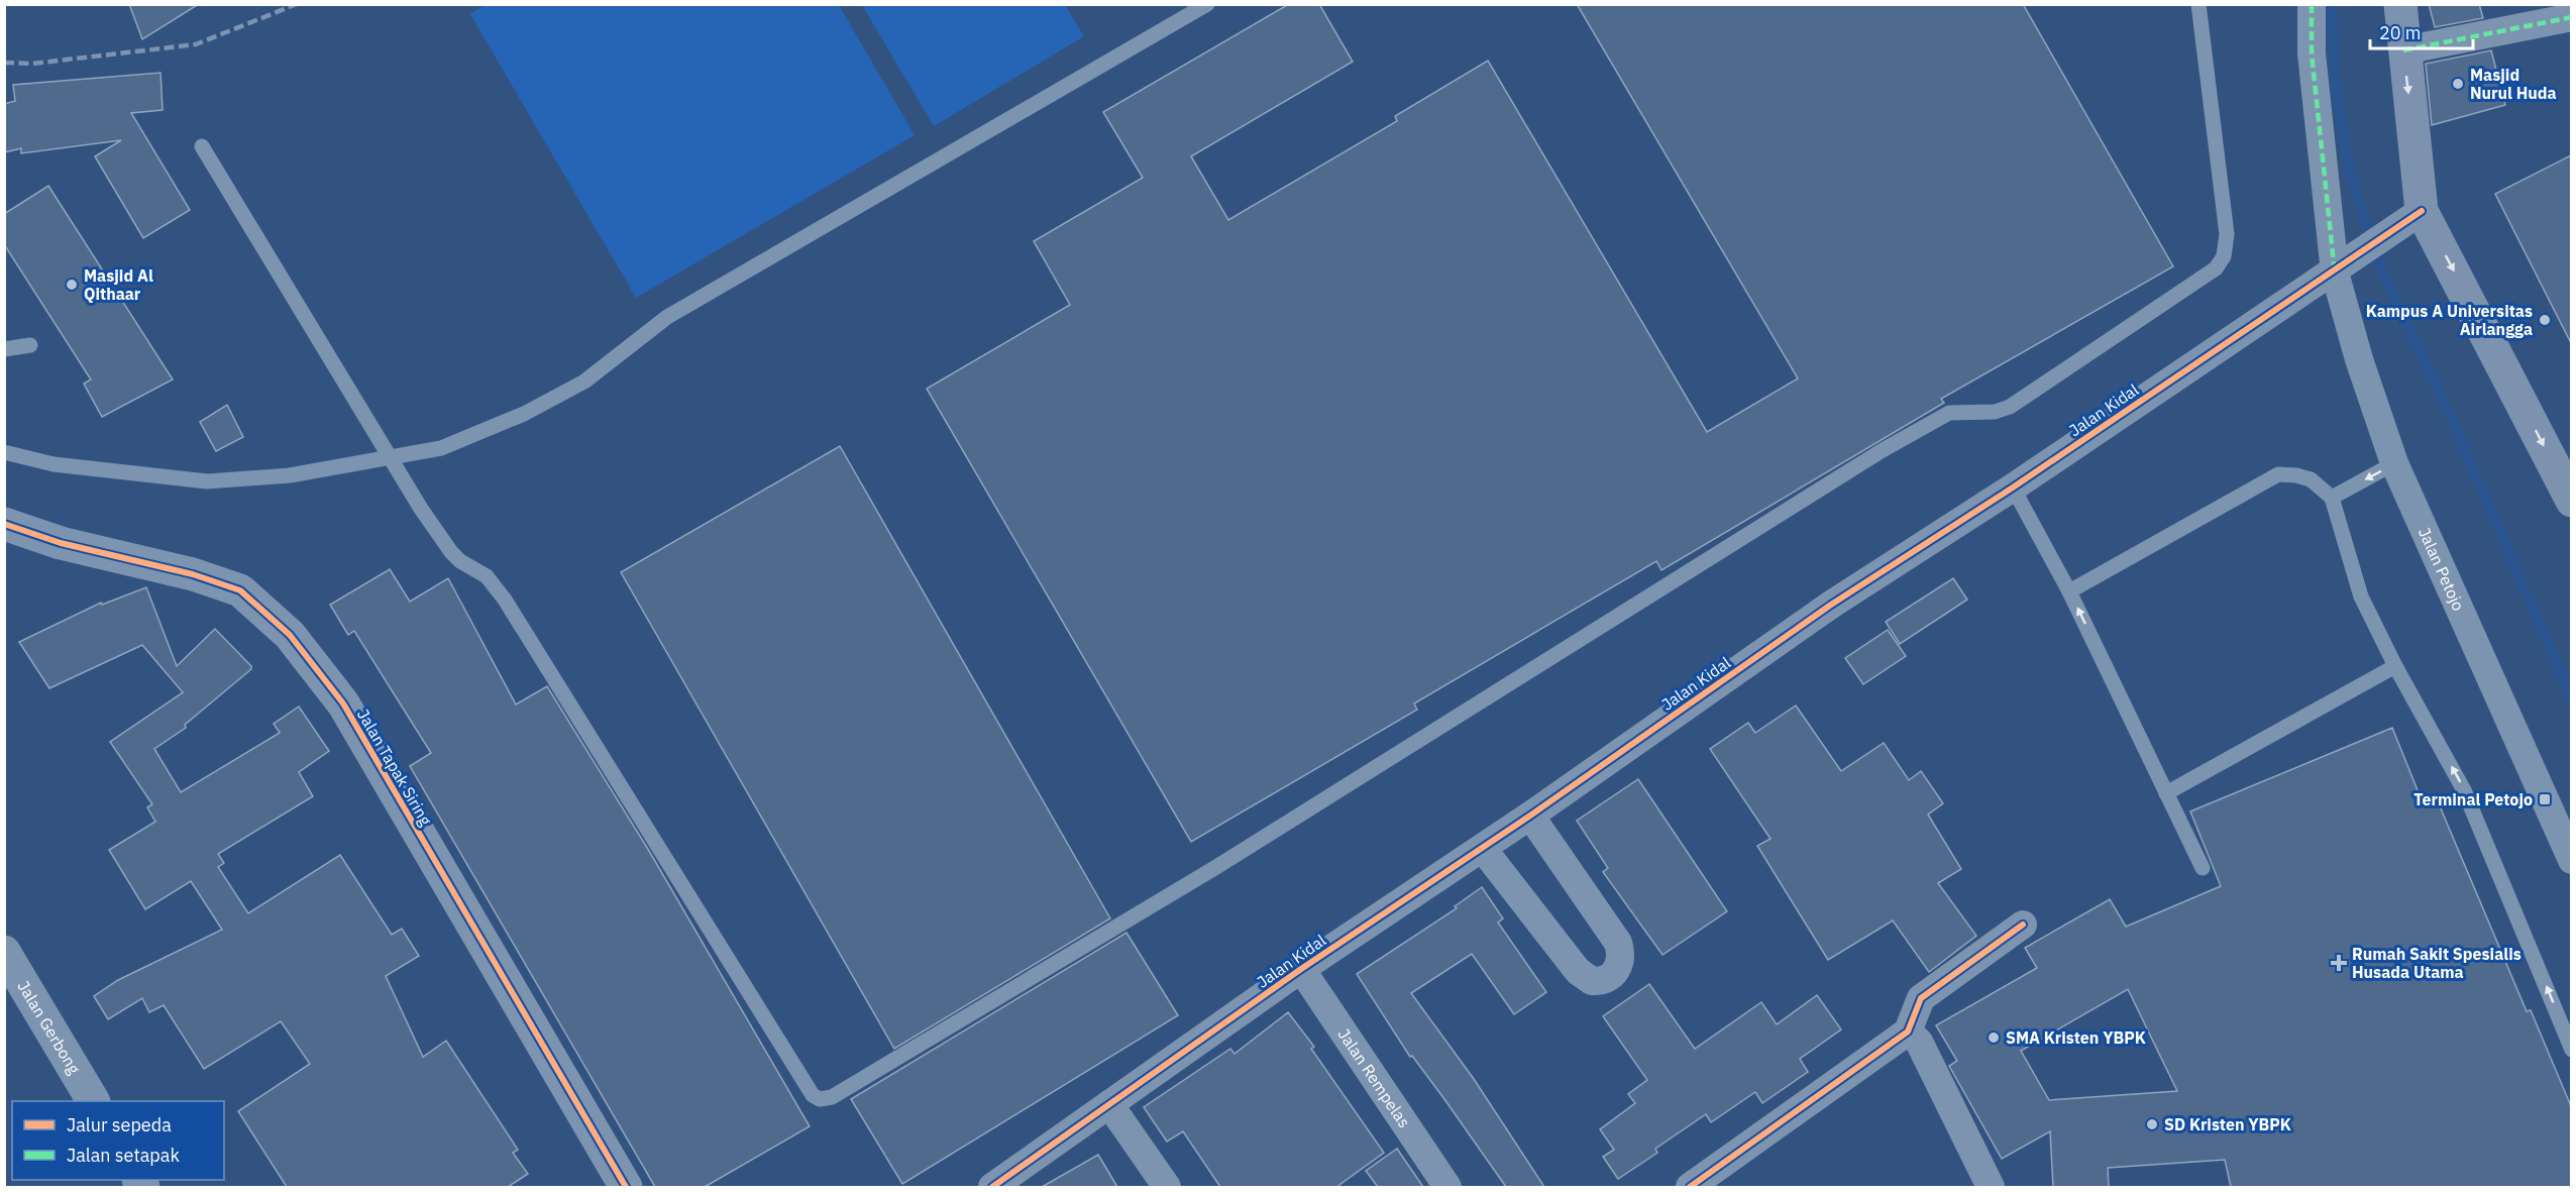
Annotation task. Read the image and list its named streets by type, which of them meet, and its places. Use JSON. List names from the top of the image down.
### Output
{
  "streets": {
    "street": [
      "Jalan Kidal",
      "Jalan Petojo",
      "Jalan Tapak Siring",
      "Jalan Gerbong",
      "Jalan Rempelas"
    ]
  },
  "crossings": [
    ["Jalan Kidal", "Jalan Petojo"],
    ["Jalan Kidal", "Jalan Rempelas"]
  ],
  "places": {
    "other": [
      "Masjid Nurul Huda",
      "Masjid Al Qithaar",
      "Kampus A Universitas Airlangga",
      "SMA Kristen YBPK",
      "SD Kristen YBPK"
    ],
    "transit": ["Terminal Petojo"],
    "health": ["Rumah Sakit Spesialis Husada Utama"]
  },
  "legend": ["Jalur sepeda", "Jalan setapak"],
  "scale_bar": "20 m"
}
